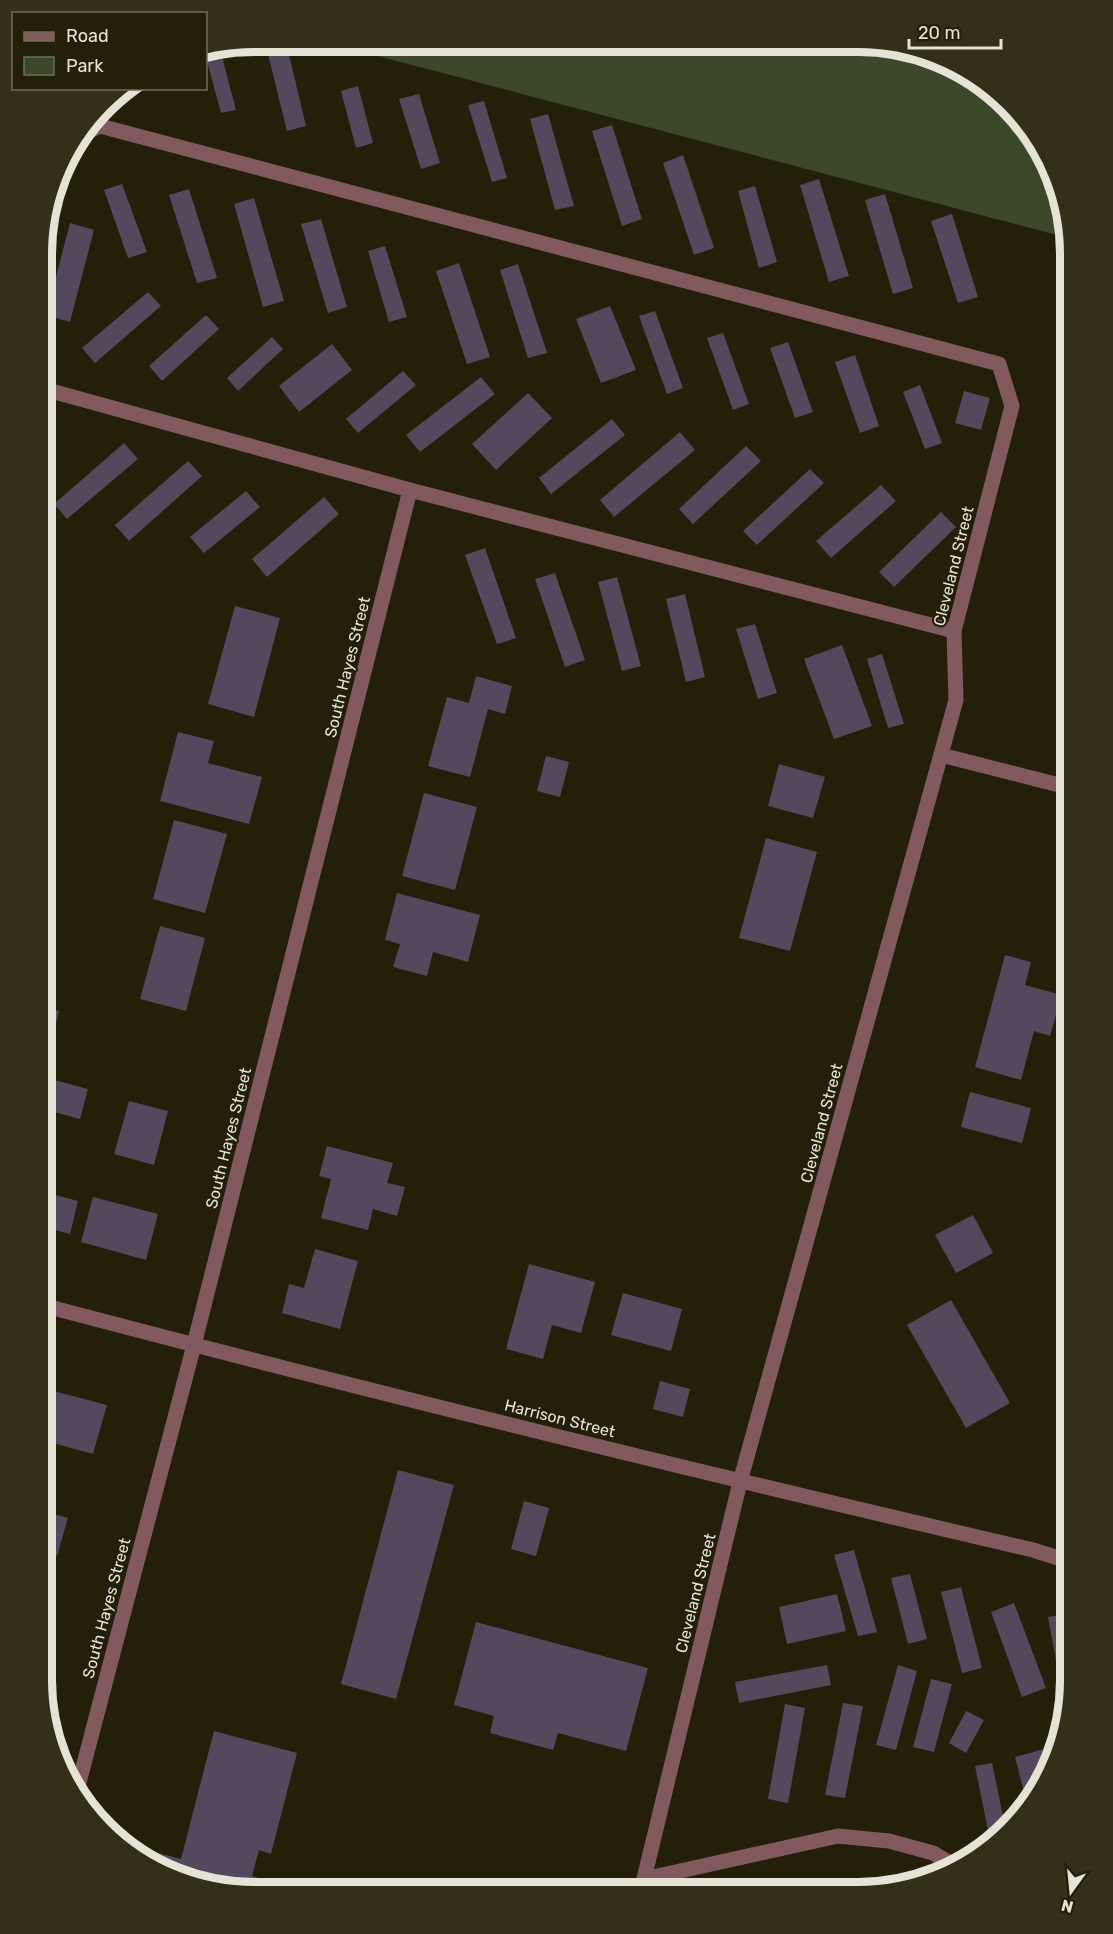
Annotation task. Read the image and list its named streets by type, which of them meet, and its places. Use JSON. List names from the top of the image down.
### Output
{
  "streets": {
    "street": ["Cleveland Street", "South Hayes Street", "Harrison Street"]
  },
  "crossings": [
    ["Cleveland Street", "Harrison Street"],
    ["South Hayes Street", "Harrison Street"]
  ],
  "legend": ["Road", "Park"],
  "scale_bar": "20 m",
  "north": "bottom"
}
